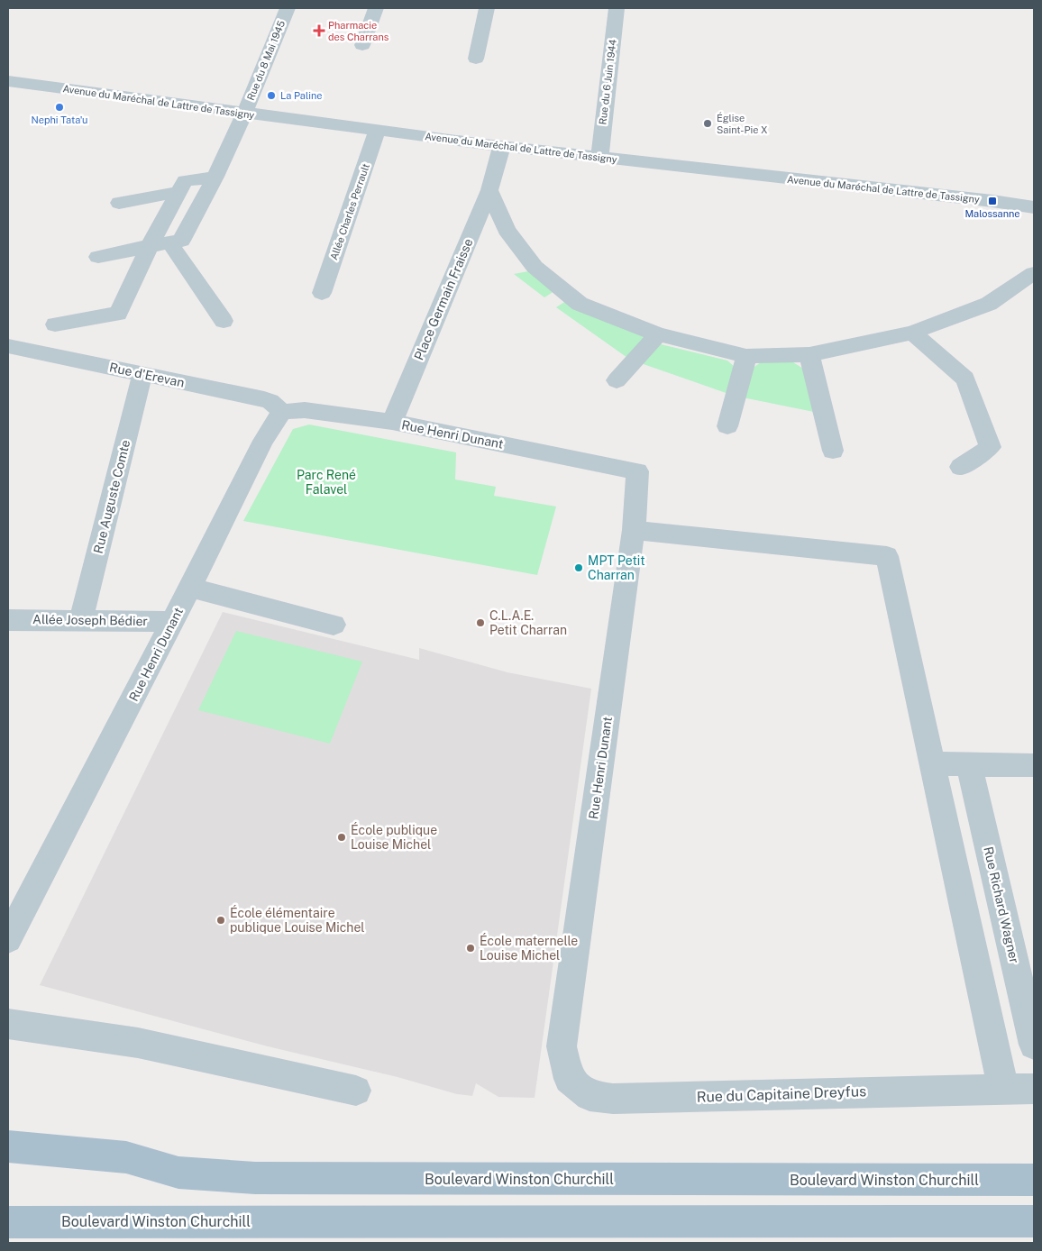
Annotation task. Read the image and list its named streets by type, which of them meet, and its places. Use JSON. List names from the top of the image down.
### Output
{
  "streets": {
    "main road": ["Boulevard Winston Churchill"],
    "street": [
      "Rue du 8 Mai 1945",
      "Rue du 6 Juin 1944",
      "Avenue du Maréchal de Lattre de Tassigny",
      "Allée Charles Perrault",
      "Place Germain Fraisse",
      "Rue d'Erevan",
      "Rue Henri Dunant",
      "Rue Auguste Comte",
      "Allée Joseph Bédier",
      "Rue Richard Wagner",
      "Rue du Capitaine Dreyfus"
    ]
  },
  "crossings": [
    ["Rue du 8 Mai 1945", "Avenue du Maréchal de Lattre de Tassigny"],
    ["Rue du 6 Juin 1944", "Avenue du Maréchal de Lattre de Tassigny"],
    ["Avenue du Maréchal de Lattre de Tassigny", "Allée Charles Perrault"],
    ["Avenue du Maréchal de Lattre de Tassigny", "Place Germain Fraisse"],
    ["Place Germain Fraisse", "Rue Henri Dunant"],
    ["Rue d'Erevan", "Rue Henri Dunant"],
    ["Rue d'Erevan", "Rue Auguste Comte"],
    ["Rue Henri Dunant", "Allée Joseph Bédier"],
    ["Rue Henri Dunant", "Rue du Capitaine Dreyfus"],
    ["Rue Auguste Comte", "Allée Joseph Bédier"]
  ],
  "parks": ["Parc René Falavel"],
  "places": {
    "health": ["Pharmacie des Charrans"],
    "other": [
      "La Paline",
      "Nephi Tata'u",
      "Église Saint-Pie X",
      "MPT Petit Charran",
      "C.L.A.E. Petit Charran",
      "École publique Louise Michel",
      "École élémentaire publique Louise Michel",
      "École maternelle Louise Michel"
    ],
    "transit": ["Malossanne"]
  }
}
